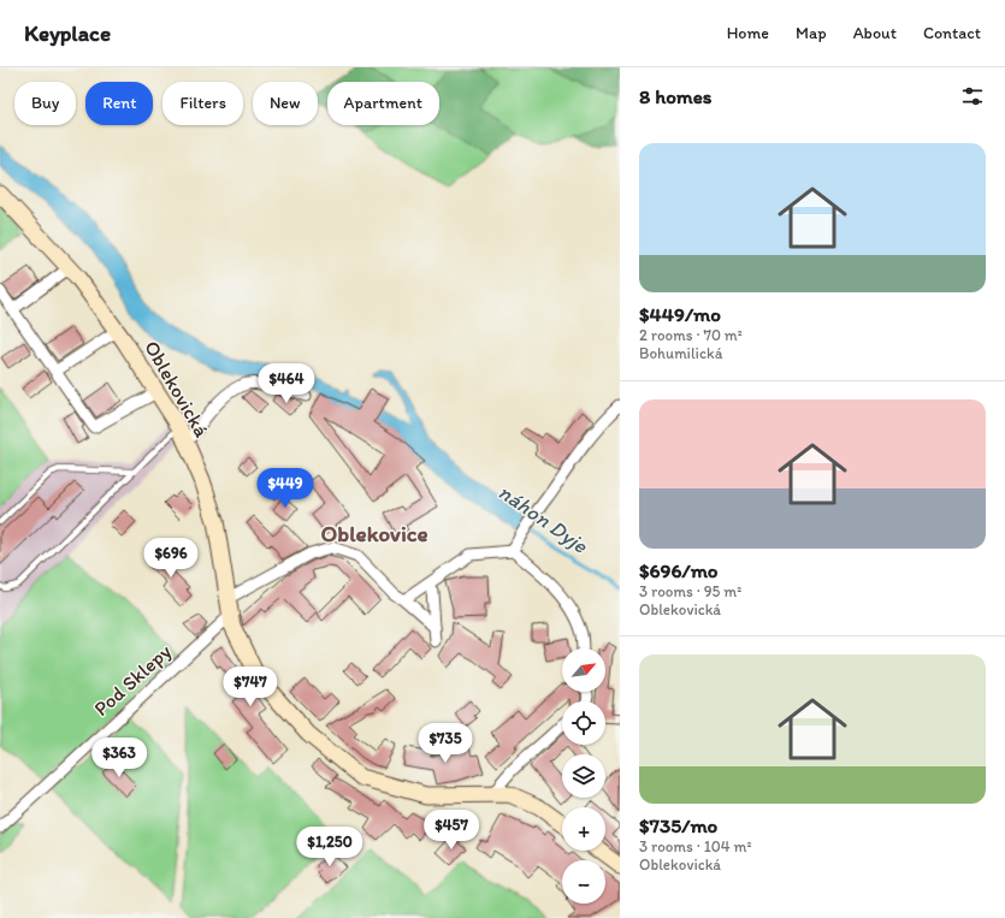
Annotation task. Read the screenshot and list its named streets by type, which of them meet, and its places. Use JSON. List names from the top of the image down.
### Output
{
  "streets": {
    "street": ["Oblekovická", "Pod Sklepy"]
  },
  "crossings": [
    ["Oblekovická", "Pod Sklepy"]
  ],
  "districts": ["Oblekovice"],
  "water": ["náhon Dyje"],
  "north": "top right",
  "page": {
    "header": "Keyplace",
    "nav": [
      "Home",
      "Map",
      "About",
      "Contact"
    ],
    "heading": "8 homes",
    "chip": [
      "Buy",
      "Rent",
      "Filters",
      "New",
      "Apartment"
    ],
    "list": [
      {
        "name": "$449/mo",
        "note": "2 rooms · 70 m² · Bohumilická"
      },
      {
        "name": "$696/mo",
        "note": "3 rooms · 95 m² · Oblekovická"
      },
      {
        "name": "$735/mo",
        "note": "3 rooms · 104 m² · Oblekovická"
      }
    ],
    "price": [
      "$464",
      "$449",
      "$696",
      "$747",
      "$735",
      "$363",
      "$457",
      "$1,250"
    ],
    "map_buttons": ["+", "−"]
  }
}
